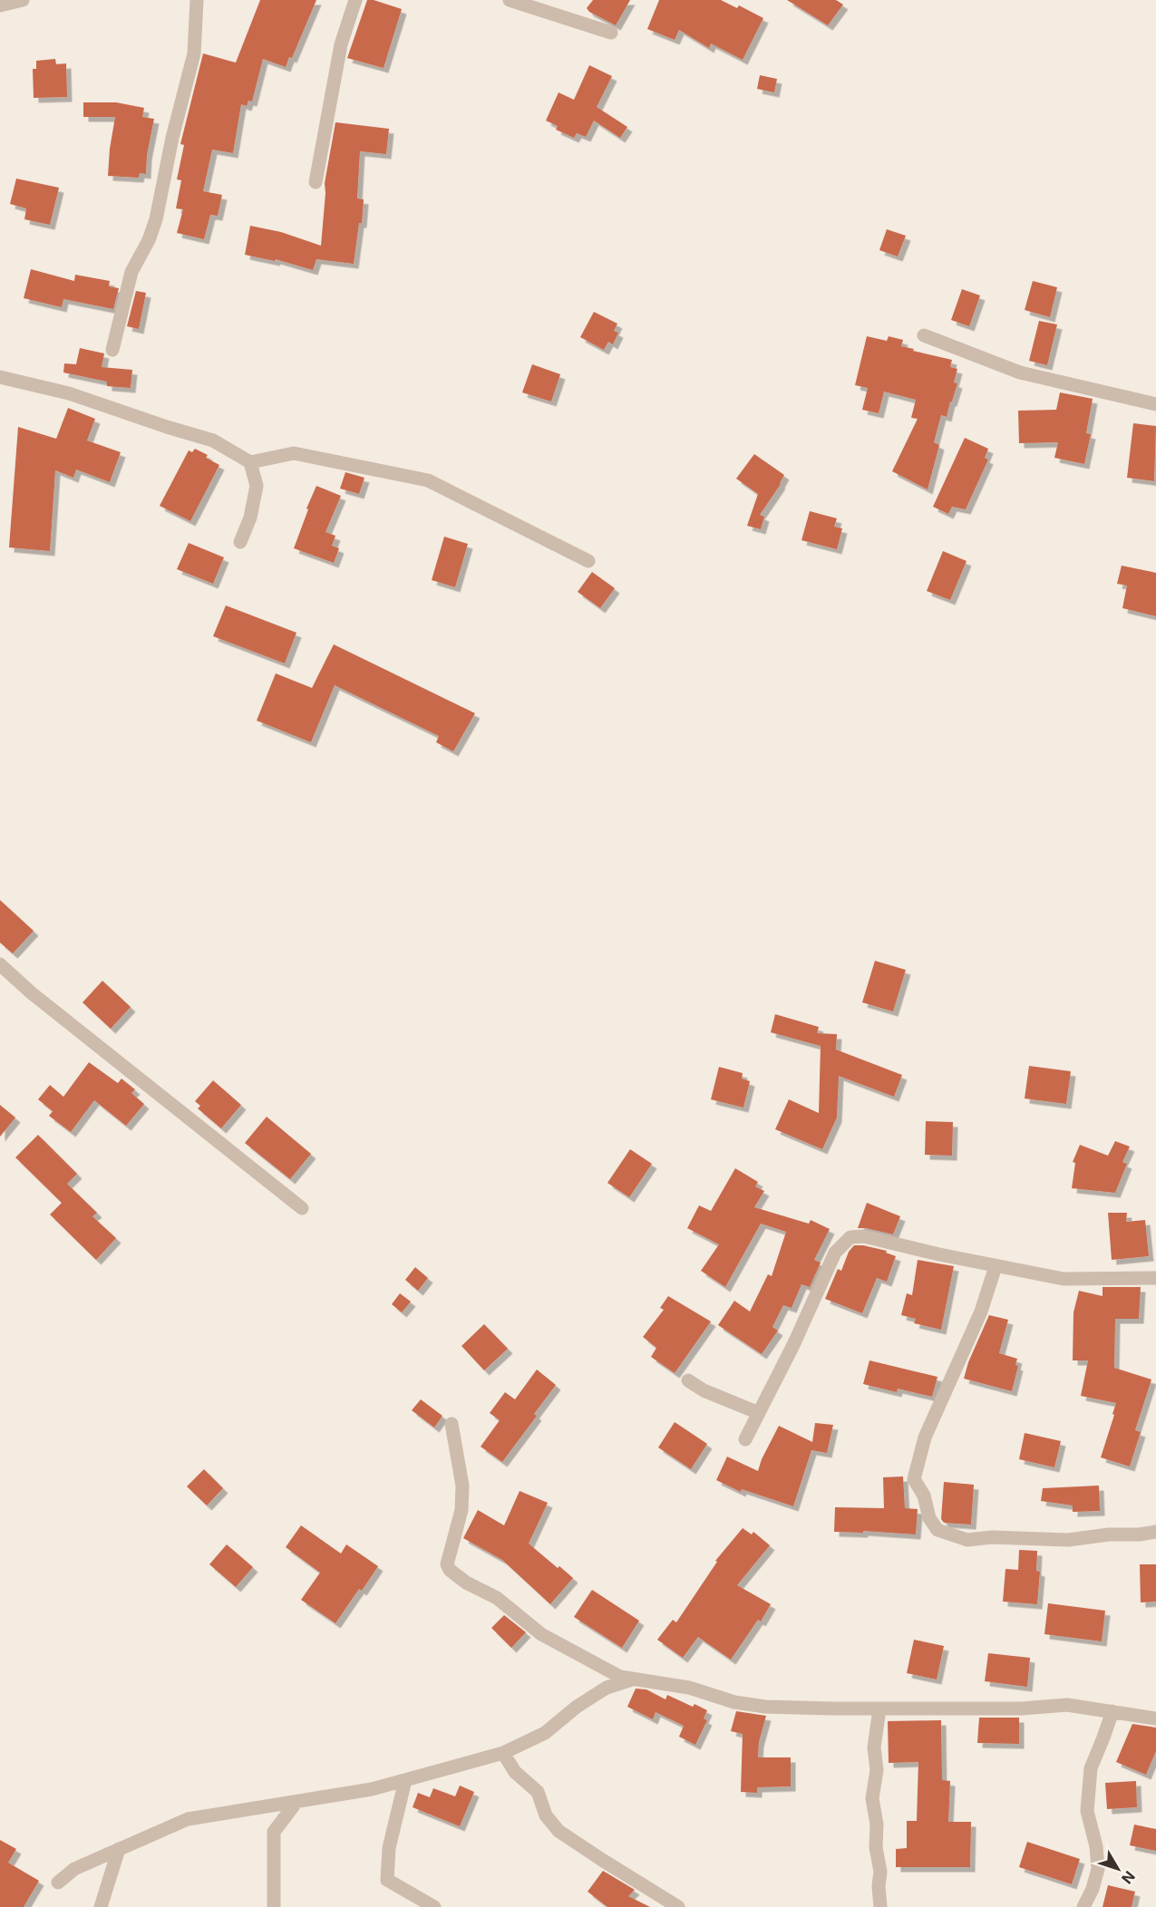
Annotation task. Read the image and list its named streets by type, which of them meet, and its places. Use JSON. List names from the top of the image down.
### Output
{
  "north": "bottom right"
}
